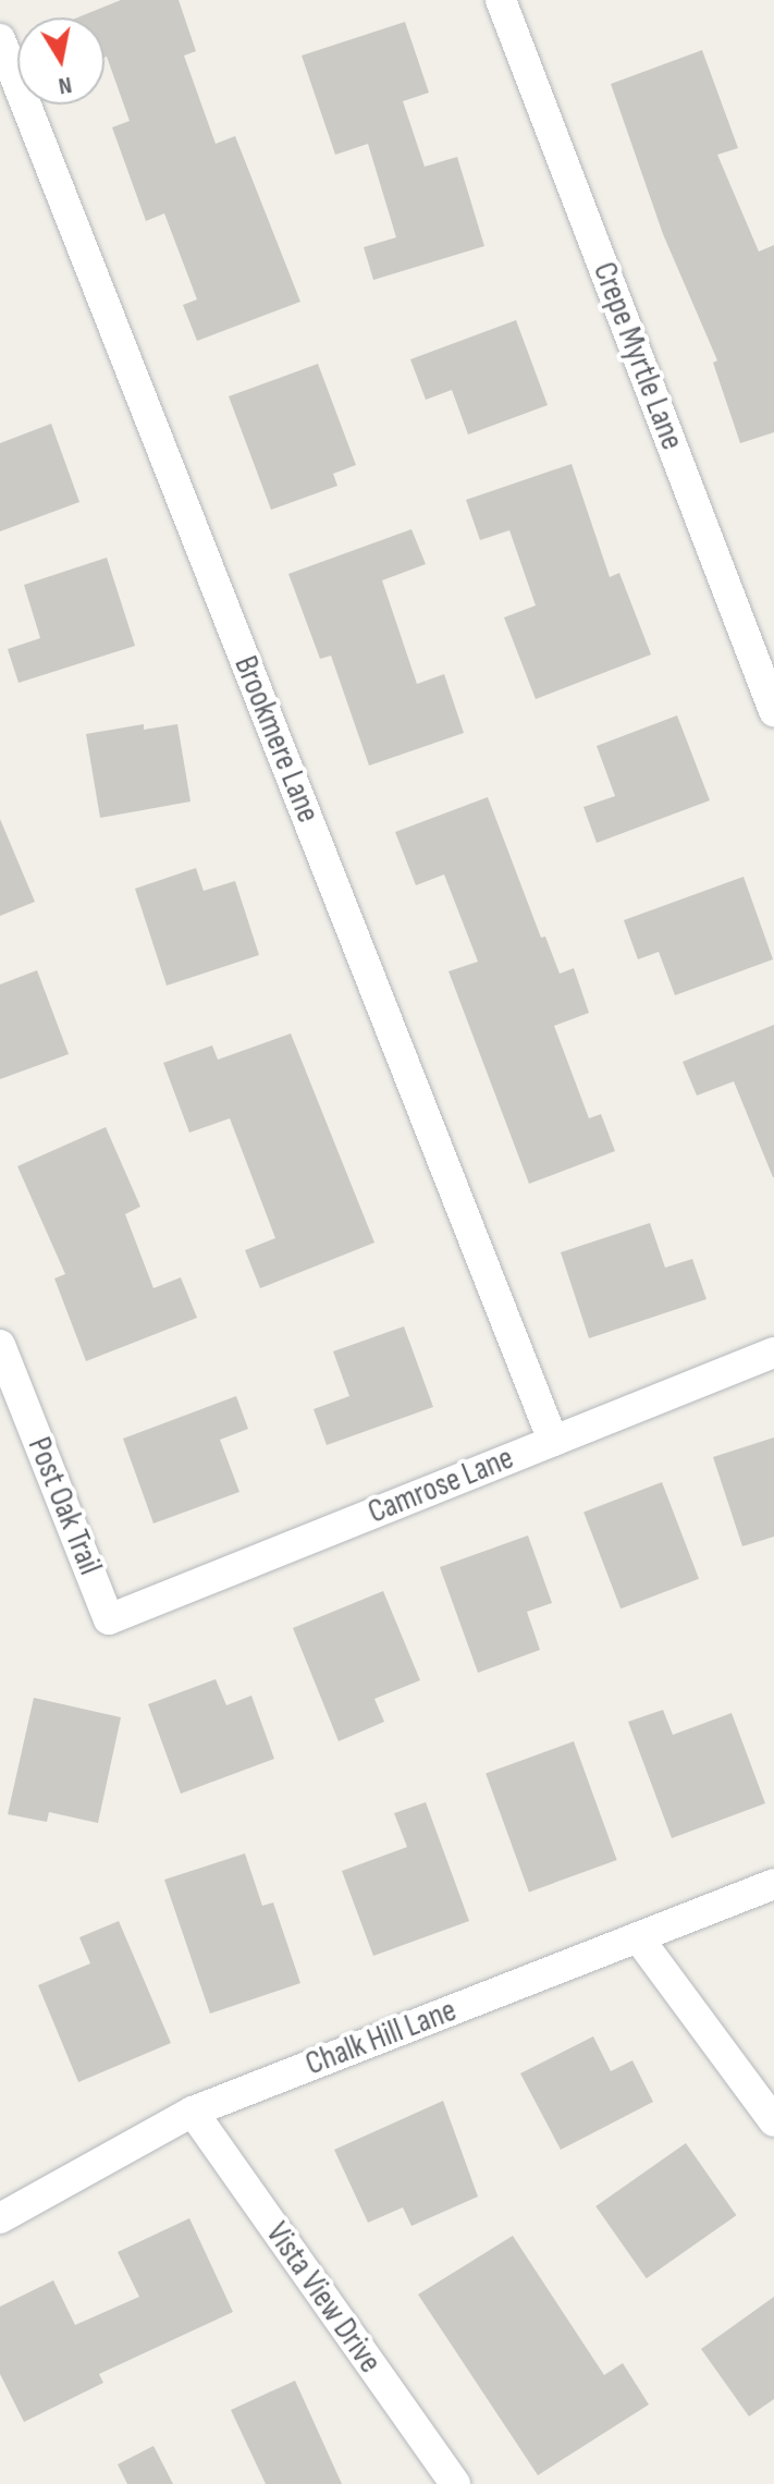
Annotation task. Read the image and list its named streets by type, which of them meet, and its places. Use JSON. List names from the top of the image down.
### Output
{
  "streets": {
    "street": [
      "Crepe Myrtle Lane",
      "Brookmere Lane",
      "Camrose Lane",
      "Post Oak Trail",
      "Chalk Hill Lane",
      "Vista View Drive"
    ]
  },
  "crossings": [
    ["Brookmere Lane", "Camrose Lane"],
    ["Camrose Lane", "Post Oak Trail"],
    ["Chalk Hill Lane", "Vista View Drive"]
  ],
  "north": "bottom"
}
